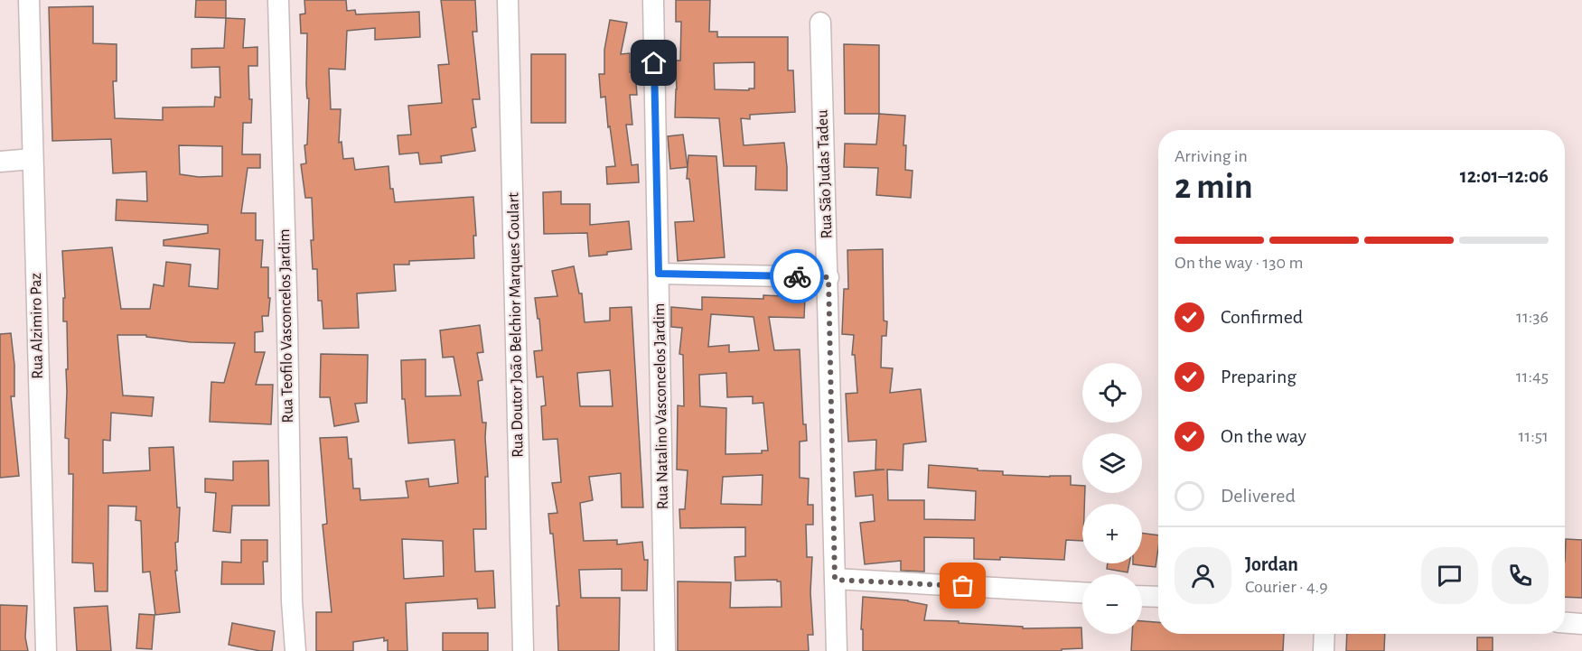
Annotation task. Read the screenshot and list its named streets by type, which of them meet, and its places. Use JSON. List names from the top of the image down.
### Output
{
  "streets": {
    "street": [
      "Rua São Judas Tadeu",
      "Rua Doutor João Belchior Marques Goulart",
      "Rua Alzimiro Paz",
      "Rua Teofilo Vasconcelos Jardim",
      "Rua Natalino Vasconcelos Jardim"
    ]
  },
  "page": {
    "heading": ["2 min", "Arriving in", "12:01–12:06"],
    "panel": ["Jordan", "Courier · 4.9"],
    "bar": "On the way · 130 m",
    "list": [
      ["Confirmed", "11:36"],
      ["Preparing", "11:45"],
      ["On the way", "11:51"],
      "Delivered"
    ],
    "map_buttons": ["+", "−"]
  }
}
